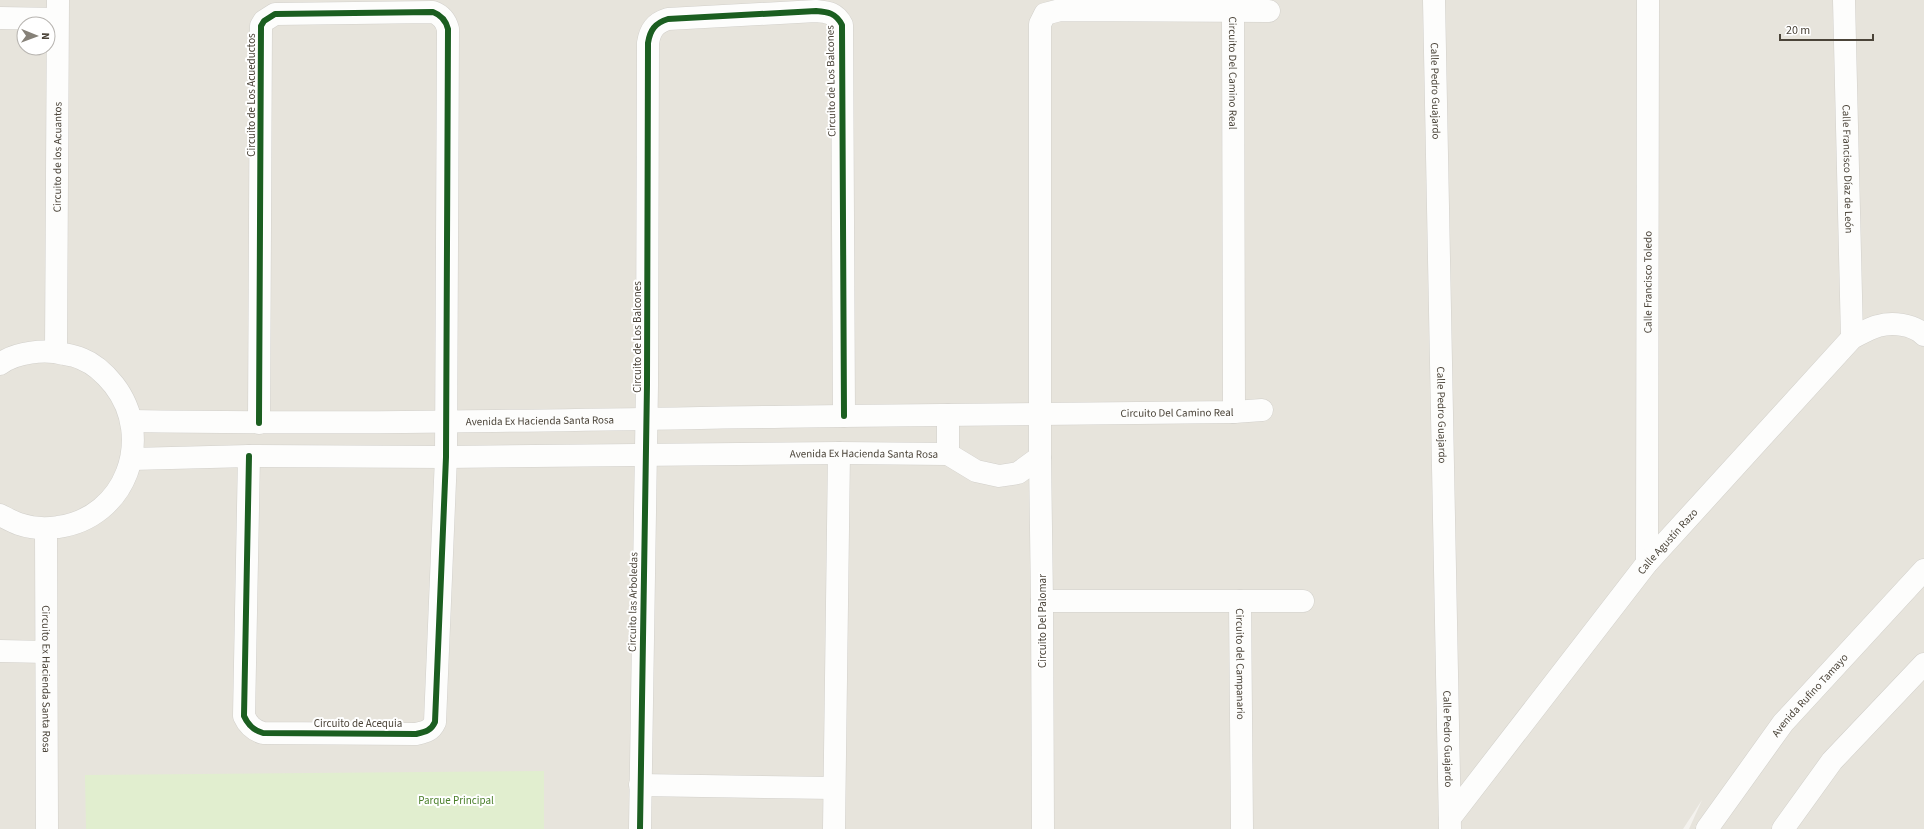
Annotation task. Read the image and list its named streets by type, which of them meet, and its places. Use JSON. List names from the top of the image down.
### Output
{
  "streets": {
    "street": [
      "Circuito Del Camino Real",
      "Circuito de Los Balcones",
      "Calle Pedro Guajardo",
      "Circuito de Los Acueductos",
      "Circuito de los Acuantos",
      "Calle Francisco Díaz de León",
      "Calle Francisco Toledo",
      "Avenida Ex Hacienda Santa Rosa",
      "Calle Agustín Razo",
      "Circuito las Arboledas",
      "Circuito Del Palomar",
      "Circuito del Campanario",
      "Circuito Ex Hacienda Santa Rosa",
      "Avenida Rufino Tamayo",
      "Circuito de Acequia"
    ]
  },
  "crossings": [
    ["Circuito Del Camino Real", "Avenida Ex Hacienda Santa Rosa"],
    ["Circuito Del Camino Real", "Circuito Del Palomar"],
    ["Circuito de Los Balcones", "Avenida Ex Hacienda Santa Rosa"],
    ["Circuito de Los Balcones", "Circuito las Arboledas"],
    ["Calle Pedro Guajardo", "Calle Agustín Razo"],
    ["Circuito de Los Acueductos", "Avenida Ex Hacienda Santa Rosa"],
    ["Circuito de Los Acueductos", "Circuito de Acequia"],
    ["Calle Francisco Díaz de León", "Calle Agustín Razo"],
    ["Calle Francisco Toledo", "Calle Agustín Razo"],
    ["Avenida Ex Hacienda Santa Rosa", "Circuito las Arboledas"],
    ["Avenida Ex Hacienda Santa Rosa", "Circuito Del Palomar"],
    ["Avenida Ex Hacienda Santa Rosa", "Circuito de Acequia"],
    ["Circuito Del Palomar", "Circuito del Campanario"]
  ],
  "parks": ["Parque Principal"],
  "scale_bar": "20 m",
  "north": "right"
}
